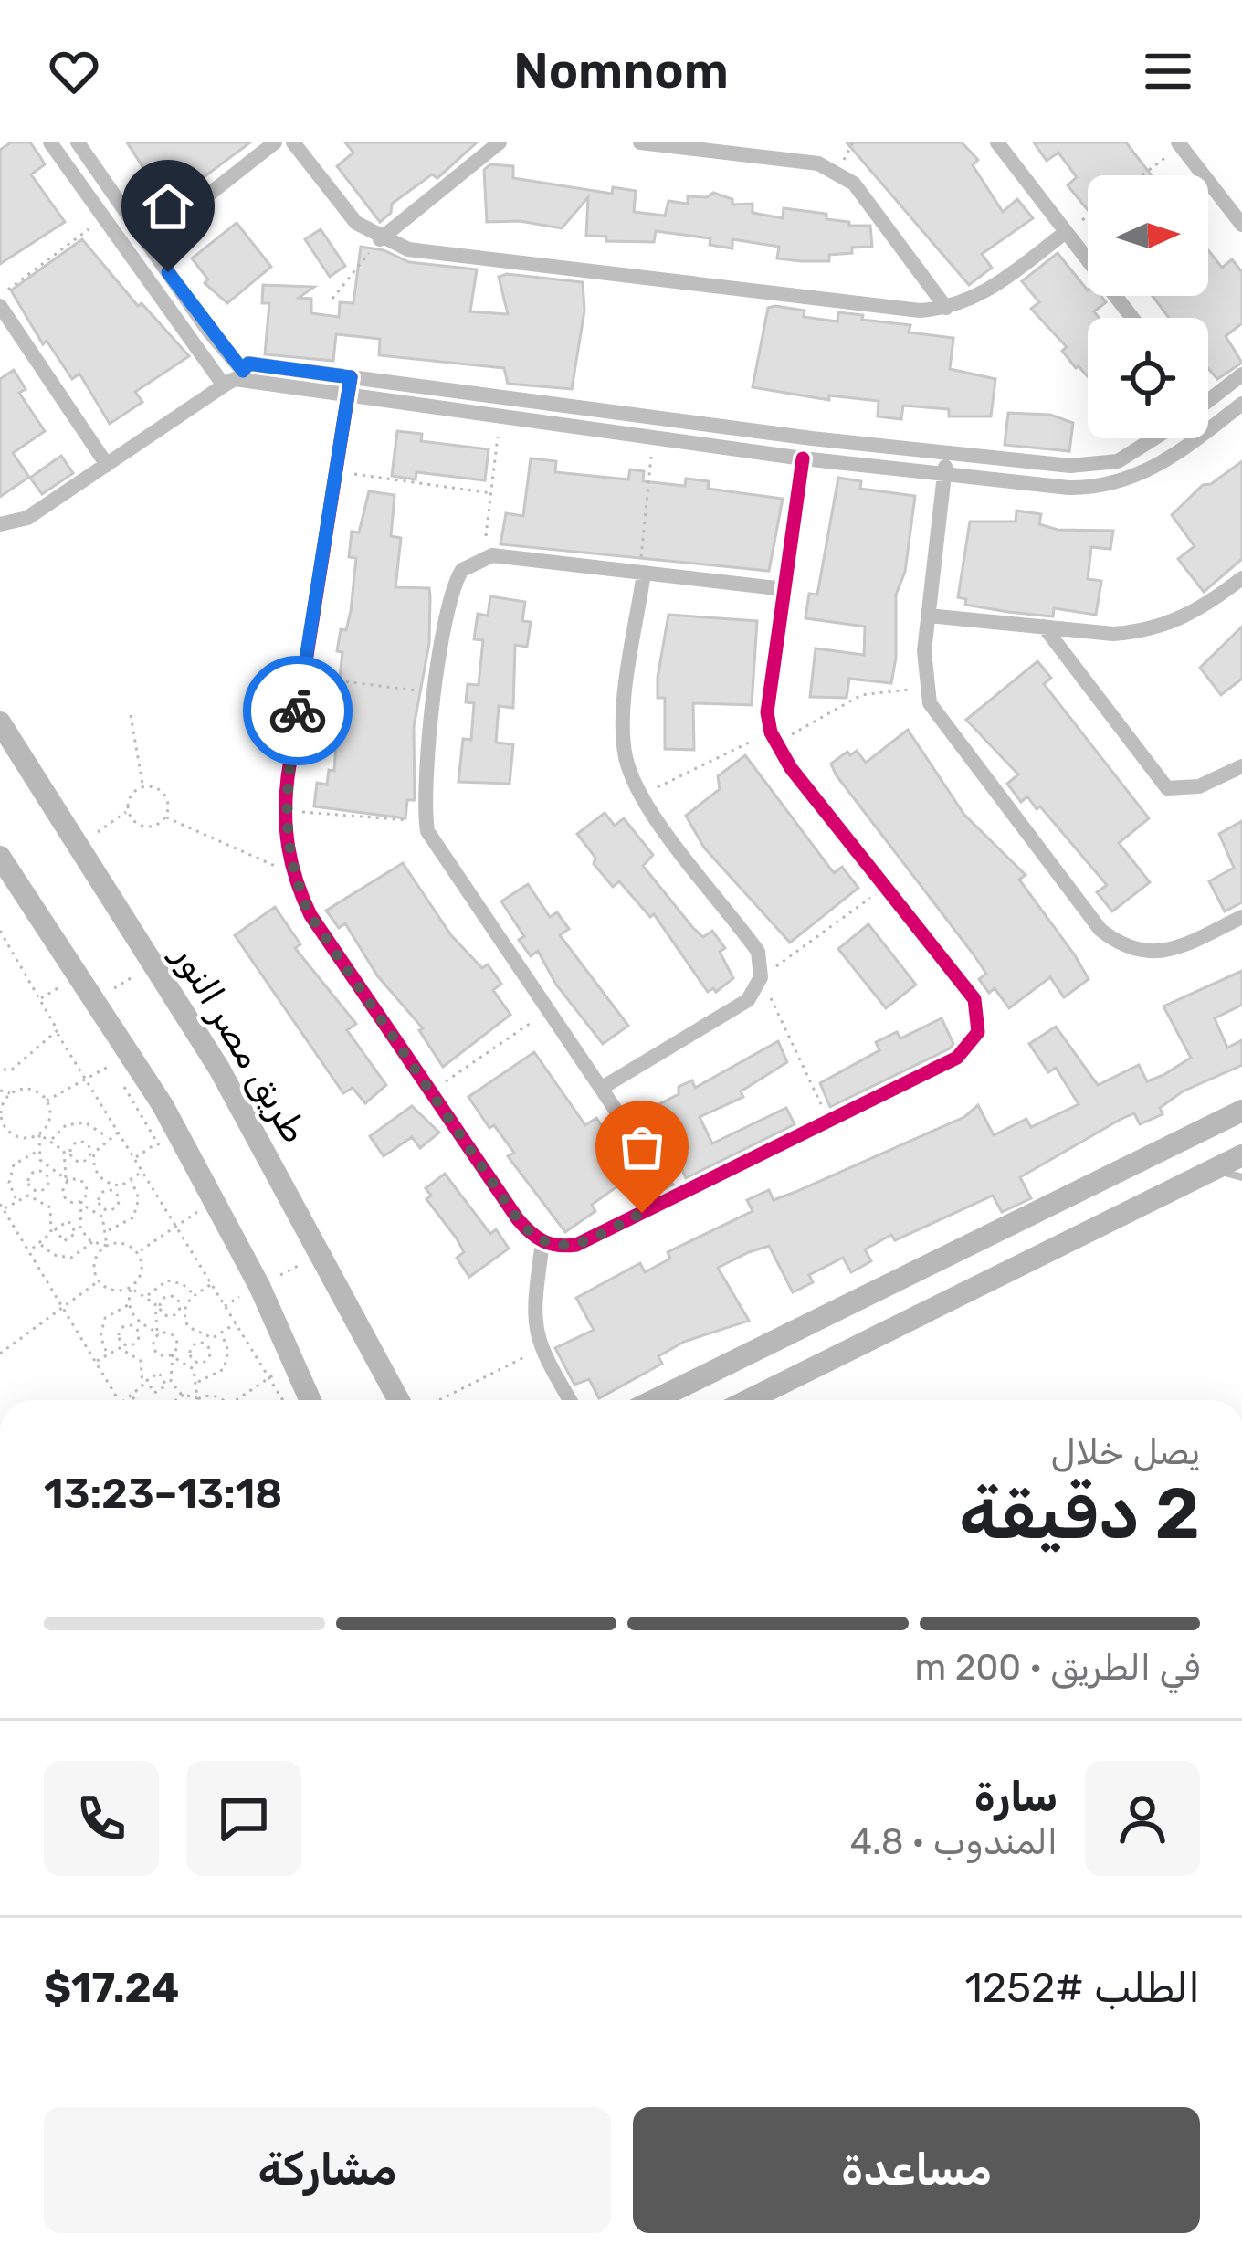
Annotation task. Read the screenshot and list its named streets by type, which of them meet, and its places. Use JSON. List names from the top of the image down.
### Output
{
  "streets": {
    "street": ["طريق مصر النور"]
  },
  "north": "right",
  "page": {
    "header": "Nomnom",
    "heading": ["2 دقيقة", "يصل خلال", "13:18–13:23"],
    "panel": [
      "سارة",
      "المندوب · 4.8",
      "الطلب #1252",
      "$17.24"
    ],
    "bar": "في الطريق · 200 m",
    "buttons": ["مساعدة", "مشاركة"]
  }
}
